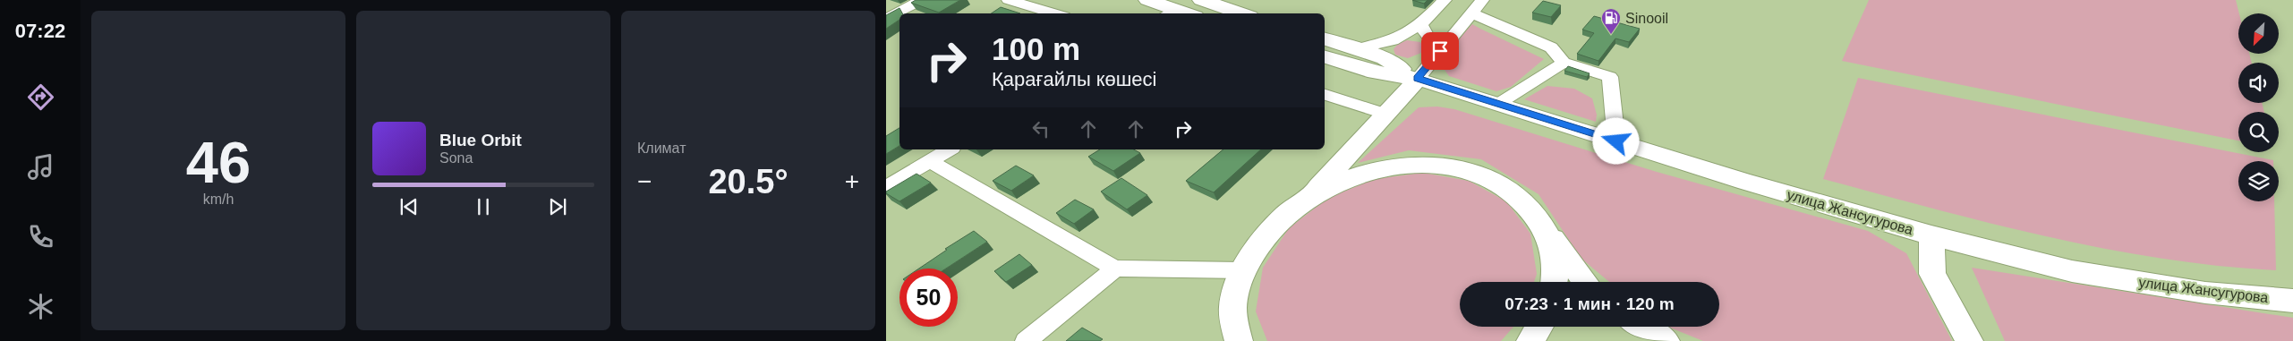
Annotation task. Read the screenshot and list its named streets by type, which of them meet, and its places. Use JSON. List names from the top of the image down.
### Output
{
  "streets": {
    "main road": ["улица Жансугурова"]
  },
  "places": {
    "fuel station": ["Sinooil"]
  },
  "north": "bottom left",
  "page": {
    "tabs": "07:22",
    "tile": [
      ["46", "km/h"],
      "Климат"
    ],
    "turn": ["100 m", "Қарағайлы көшесі"],
    "song": ["Blue Orbit", "Sona"],
    "heat": ["−", "20.5°", "+"],
    "limit": "50",
    "trip": "07:23 · 1 мин · 120 m"
  }
}
